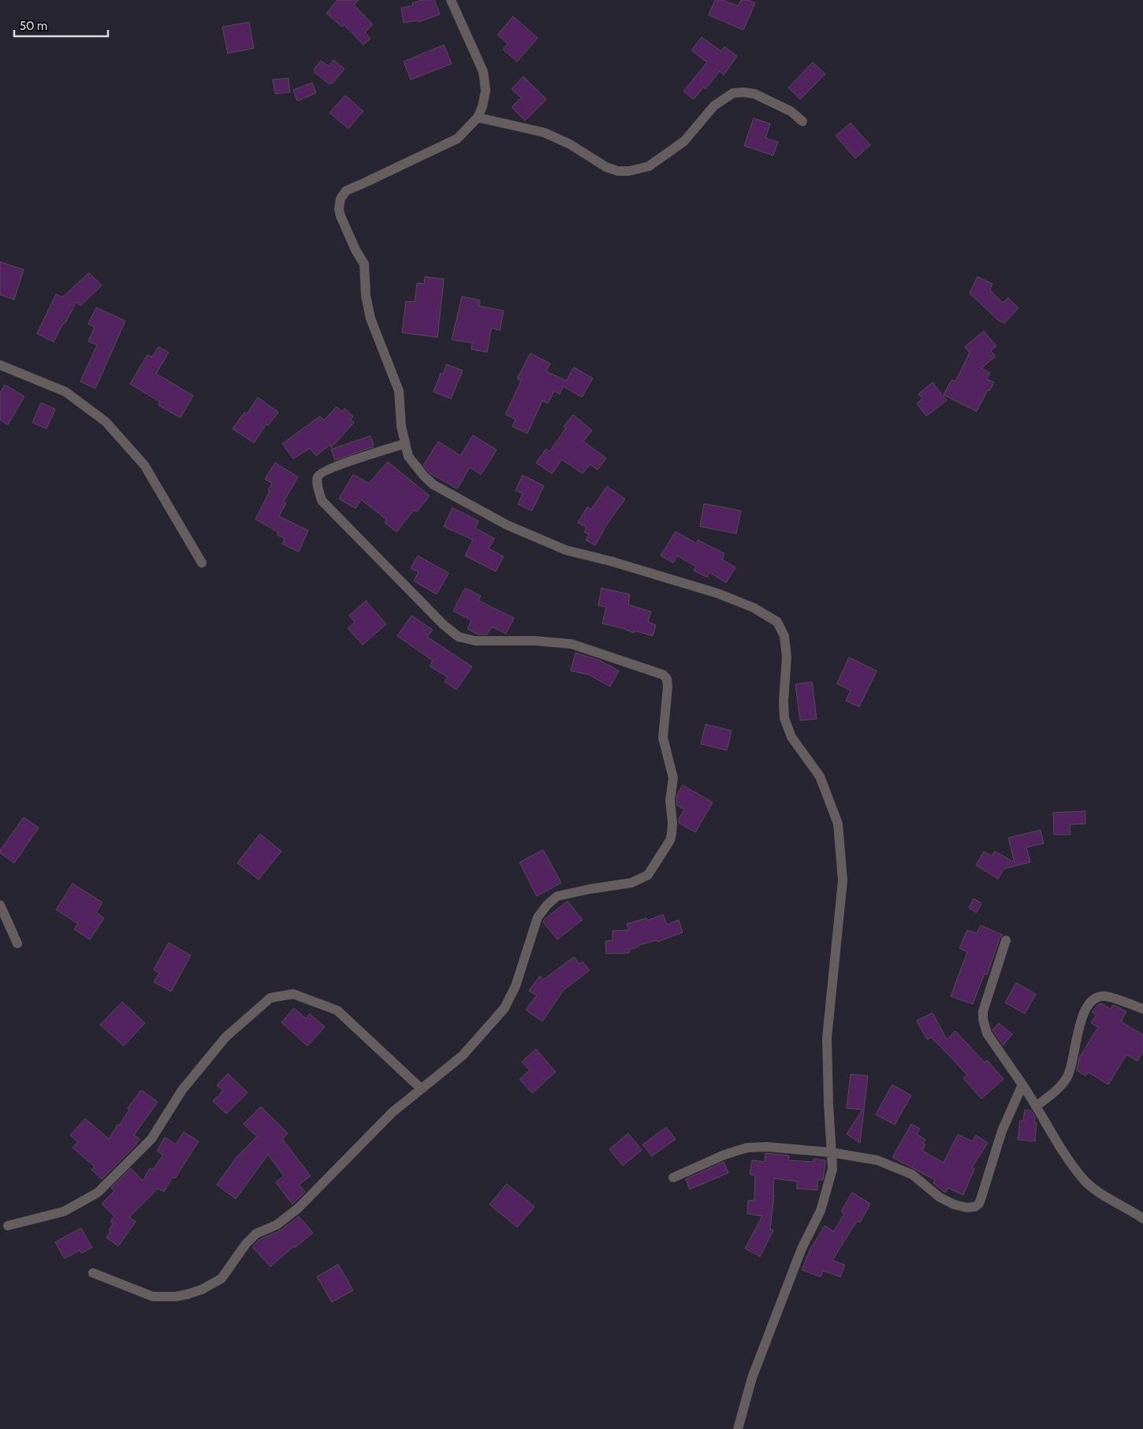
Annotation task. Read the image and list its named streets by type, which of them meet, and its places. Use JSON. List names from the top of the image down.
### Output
{
  "scale_bar": "50 m"
}
